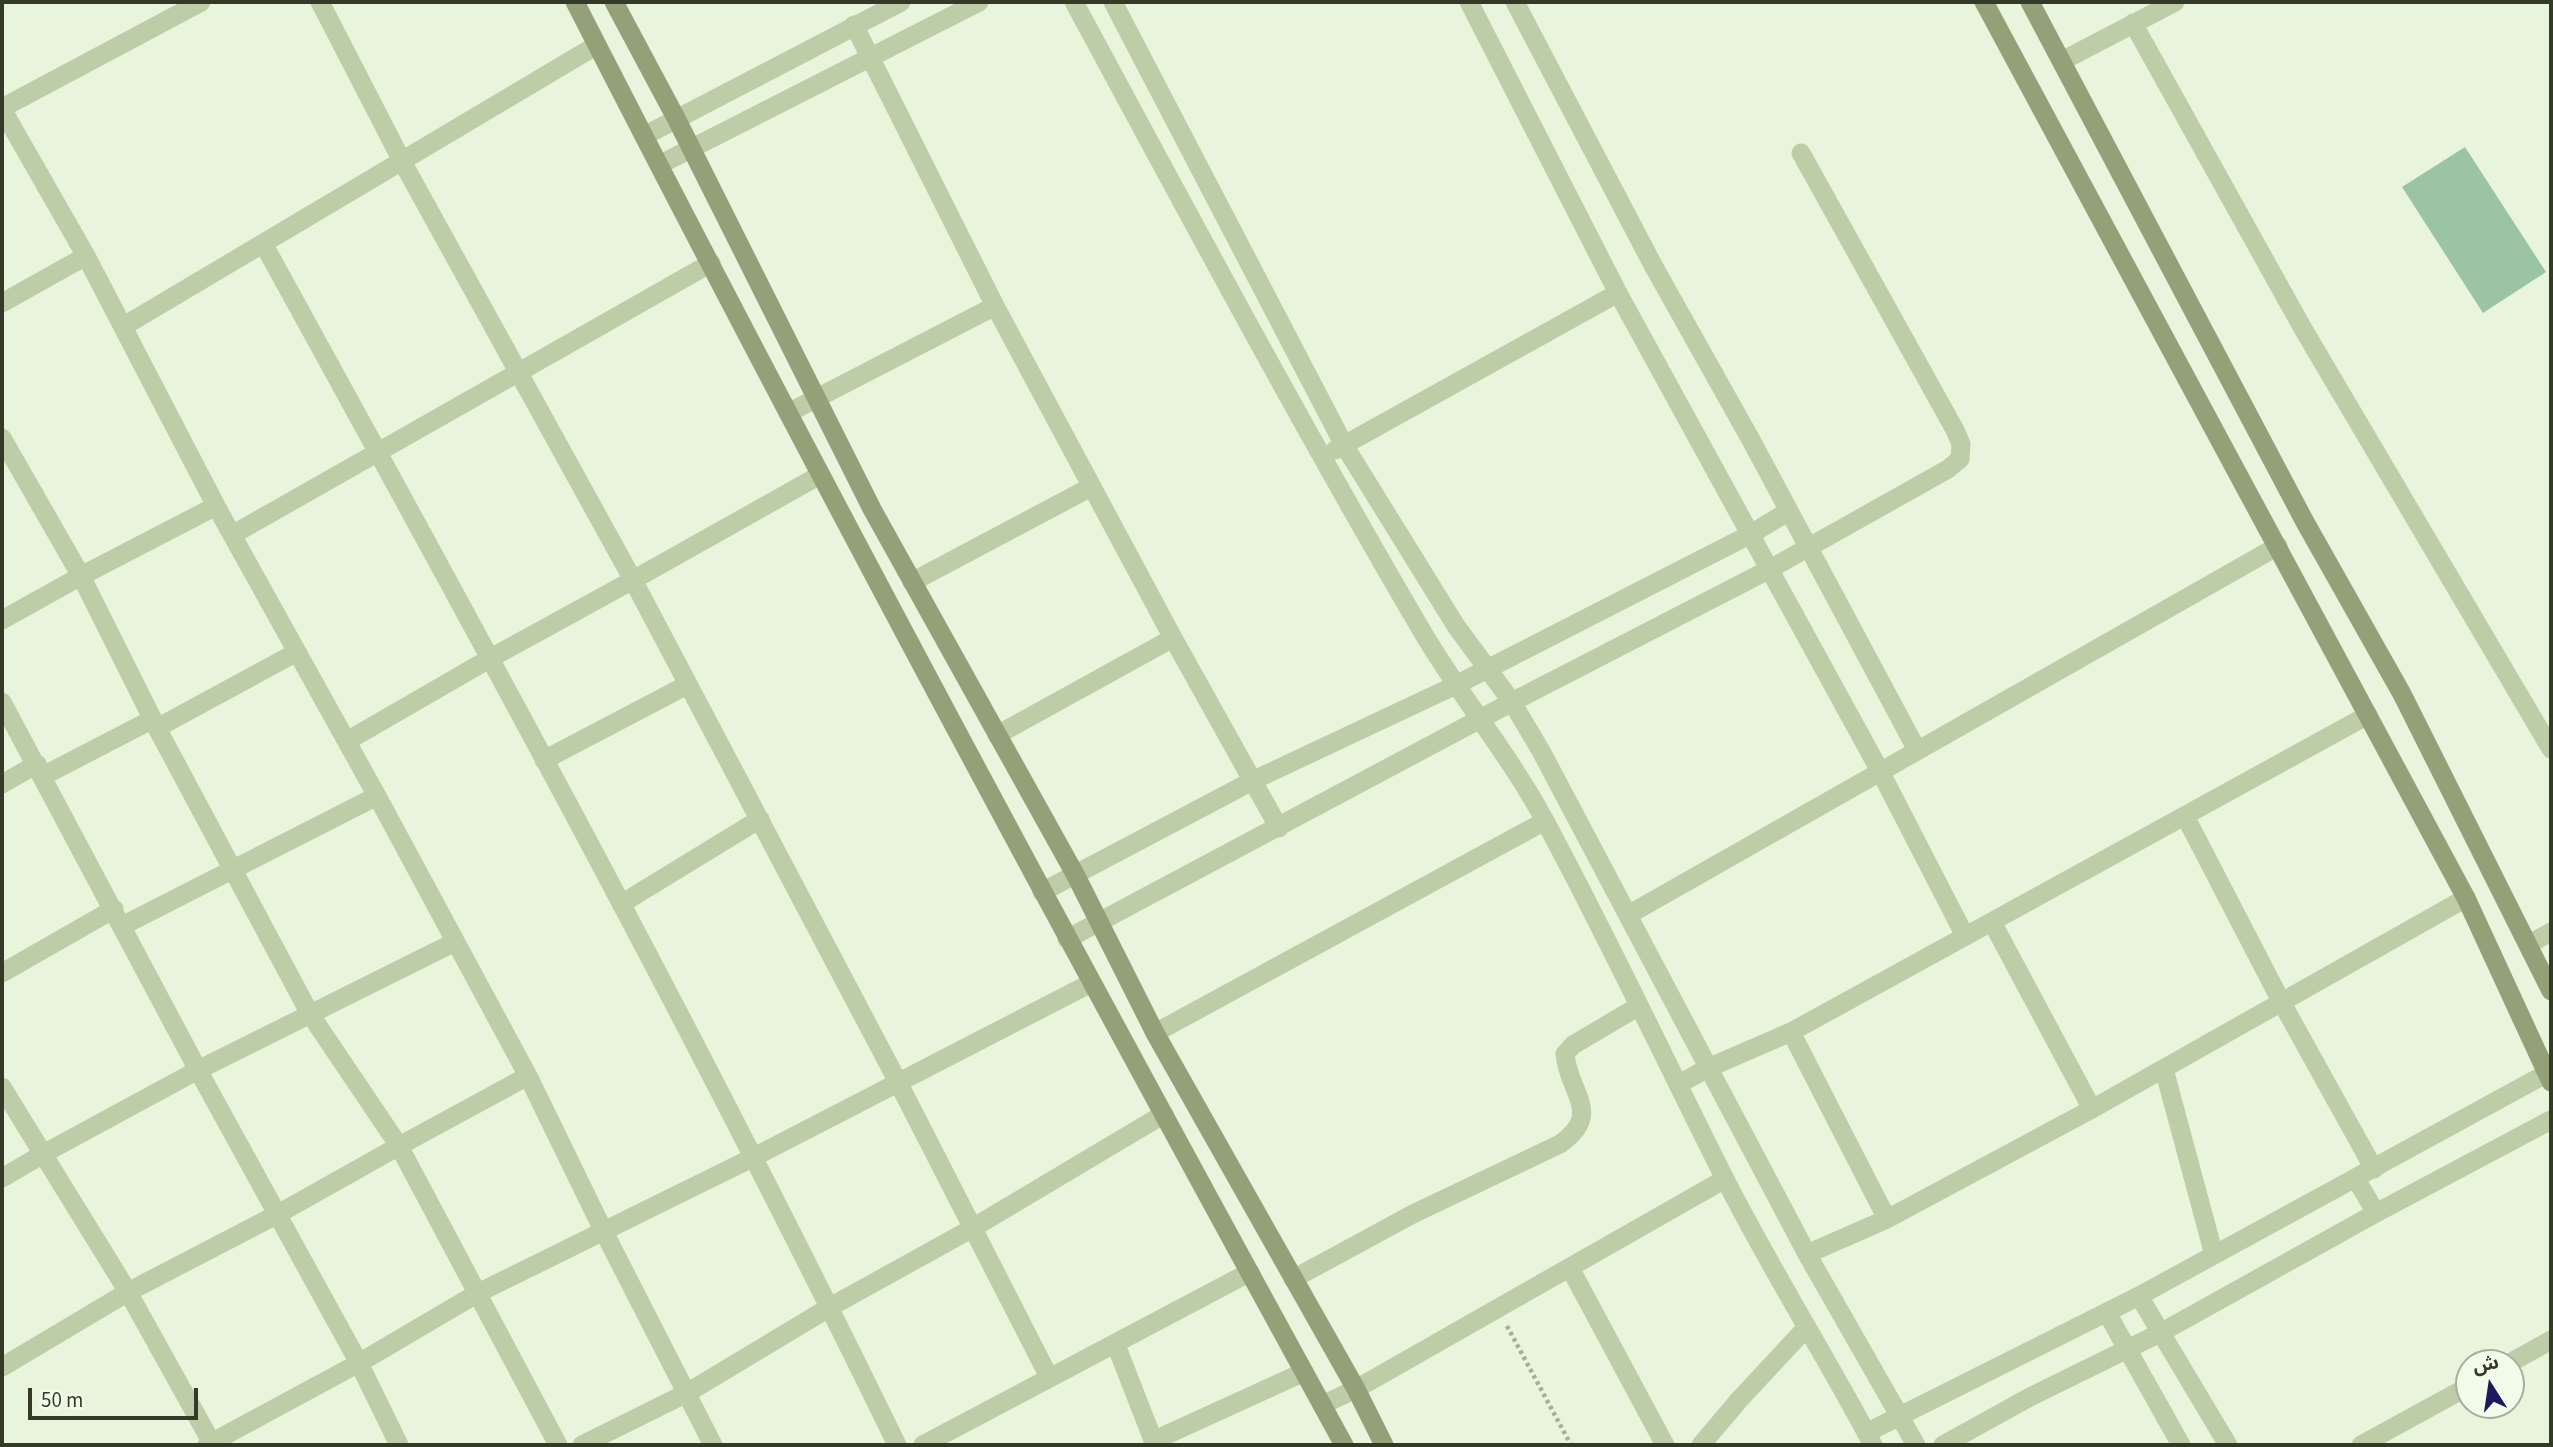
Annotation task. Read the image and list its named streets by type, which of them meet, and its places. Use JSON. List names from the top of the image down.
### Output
{
  "scale_bar": "50 m",
  "north": "top"
}
